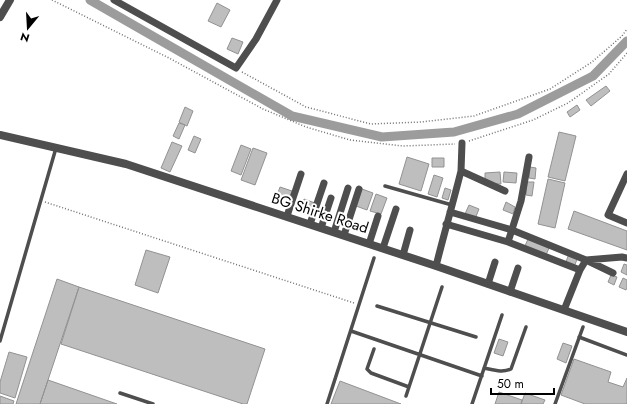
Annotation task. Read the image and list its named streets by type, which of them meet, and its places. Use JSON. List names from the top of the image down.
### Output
{
  "streets": {
    "street": ["BG Shirke Road"]
  },
  "scale_bar": "50 m",
  "north": "bottom"
}
